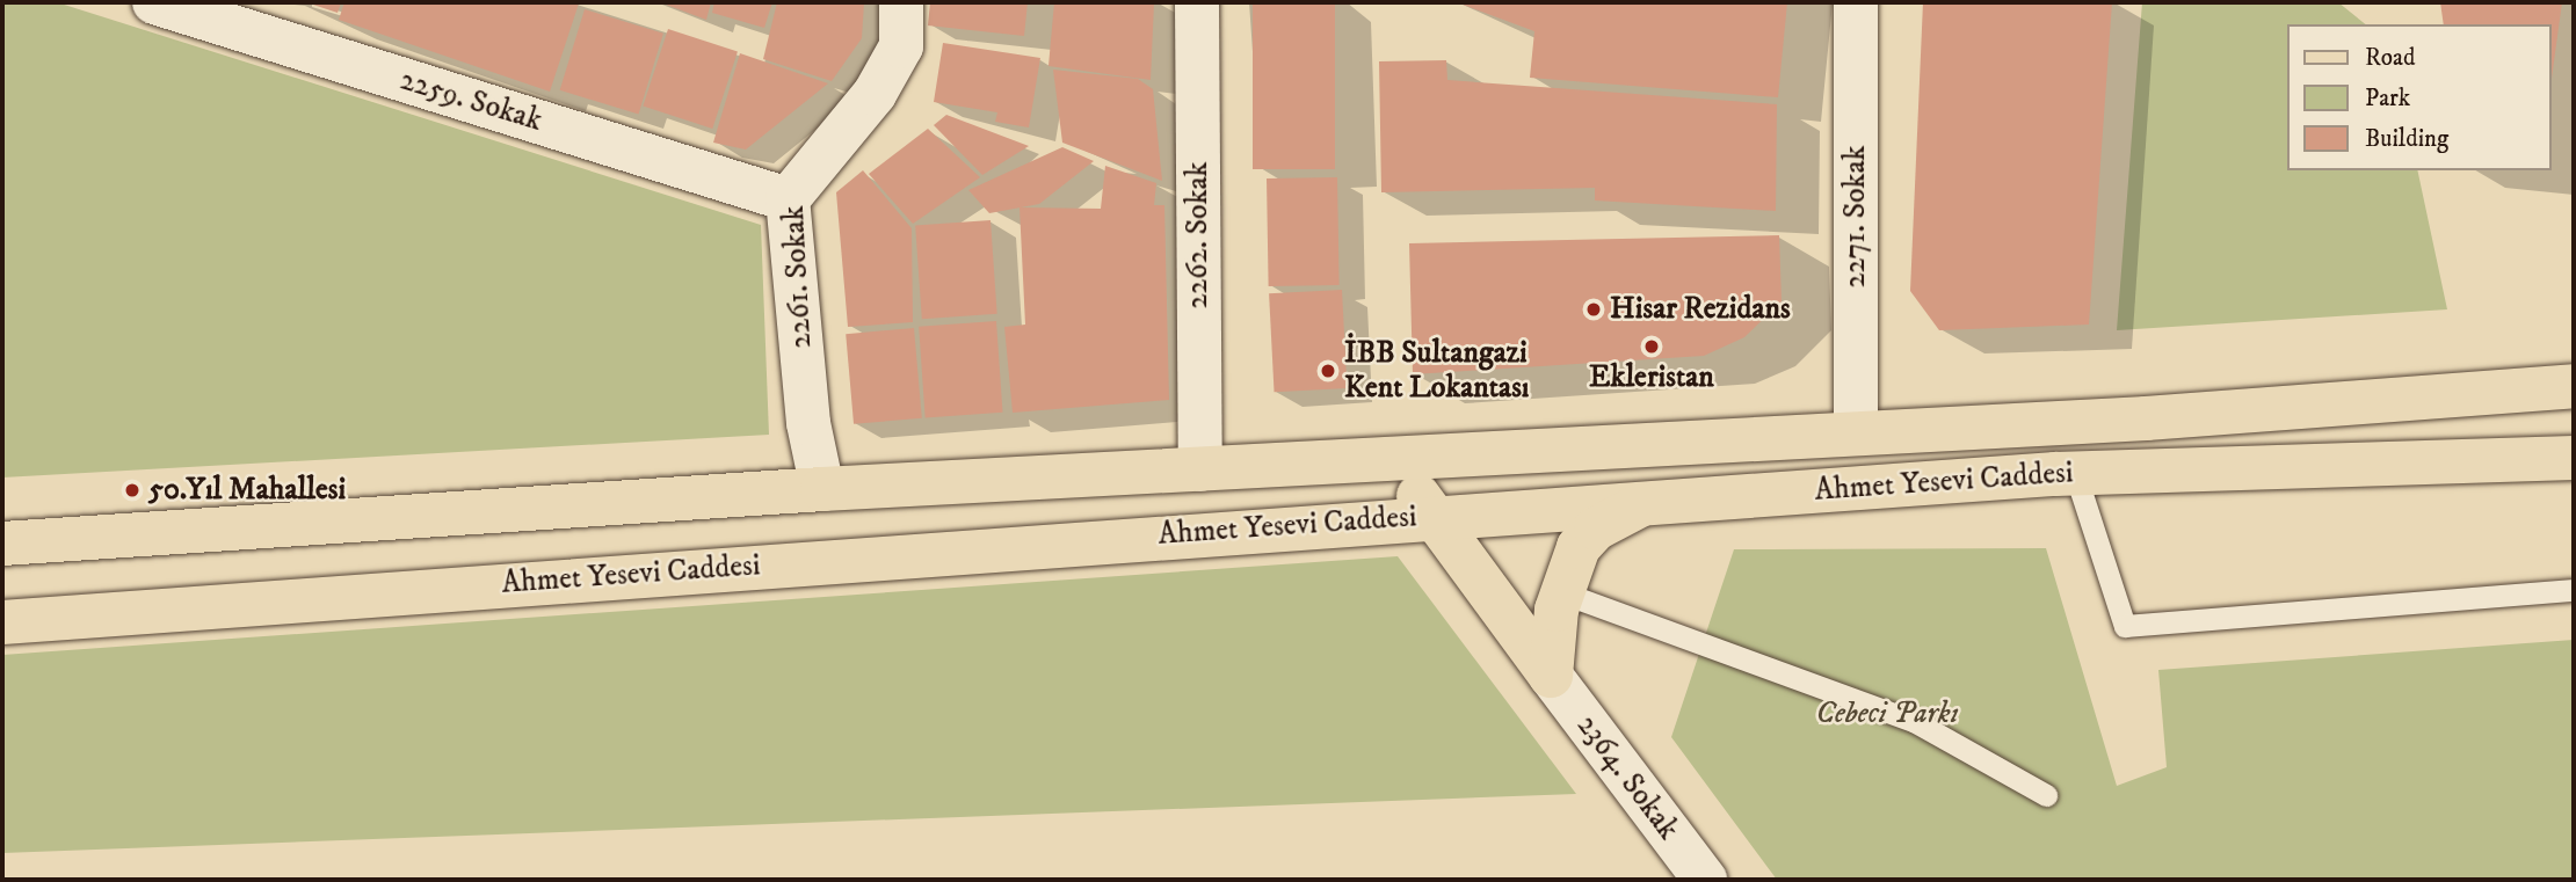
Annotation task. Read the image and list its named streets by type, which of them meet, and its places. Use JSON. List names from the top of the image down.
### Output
{
  "streets": {
    "main road": ["Ahmet Yesevi Caddesi"],
    "street": [
      "2259. Sokak",
      "2271. Sokak",
      "2262. Sokak",
      "2261. Sokak",
      "2364. Sokak"
    ]
  },
  "crossings": [
    ["2259. Sokak", "2261. Sokak"],
    ["2271. Sokak", "Ahmet Yesevi Caddesi"],
    ["2262. Sokak", "Ahmet Yesevi Caddesi"],
    ["2261. Sokak", "Ahmet Yesevi Caddesi"]
  ],
  "parks": ["Cebeci Parkı"],
  "places": [
    "Hisar Rezidans",
    "Ekleristan",
    "İBB Sultangazi Kent Lokantası",
    "50.Yıl Mahallesi"
  ],
  "legend": ["Road", "Park", "Building"]
}
